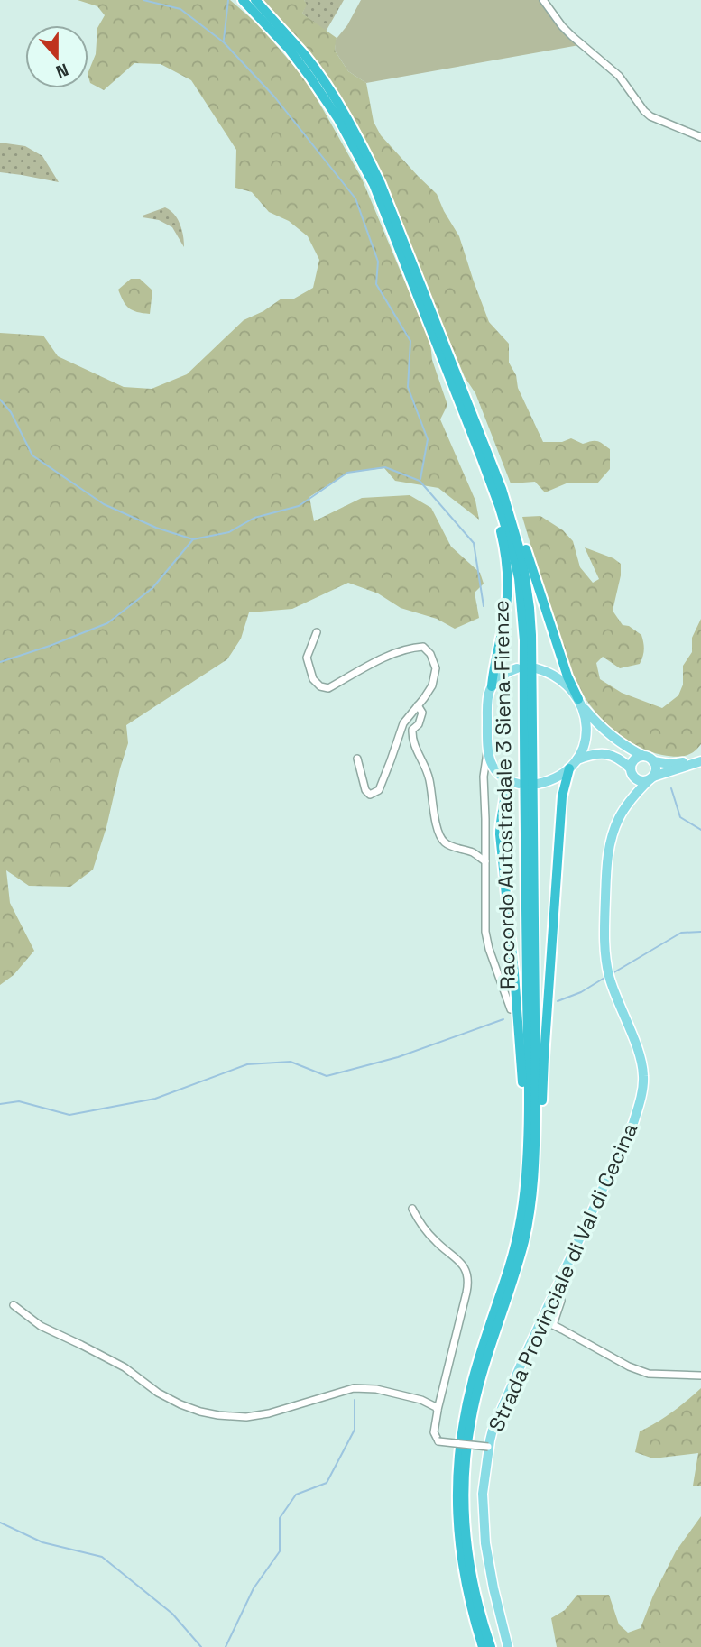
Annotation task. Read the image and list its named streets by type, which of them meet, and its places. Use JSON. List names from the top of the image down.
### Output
{
  "streets": {
    "highway": ["Raccordo Autostradale 3 Siena-Firenze"],
    "main road": ["Strada Provinciale di Val di Cecina"]
  },
  "north": "bottom"
}
